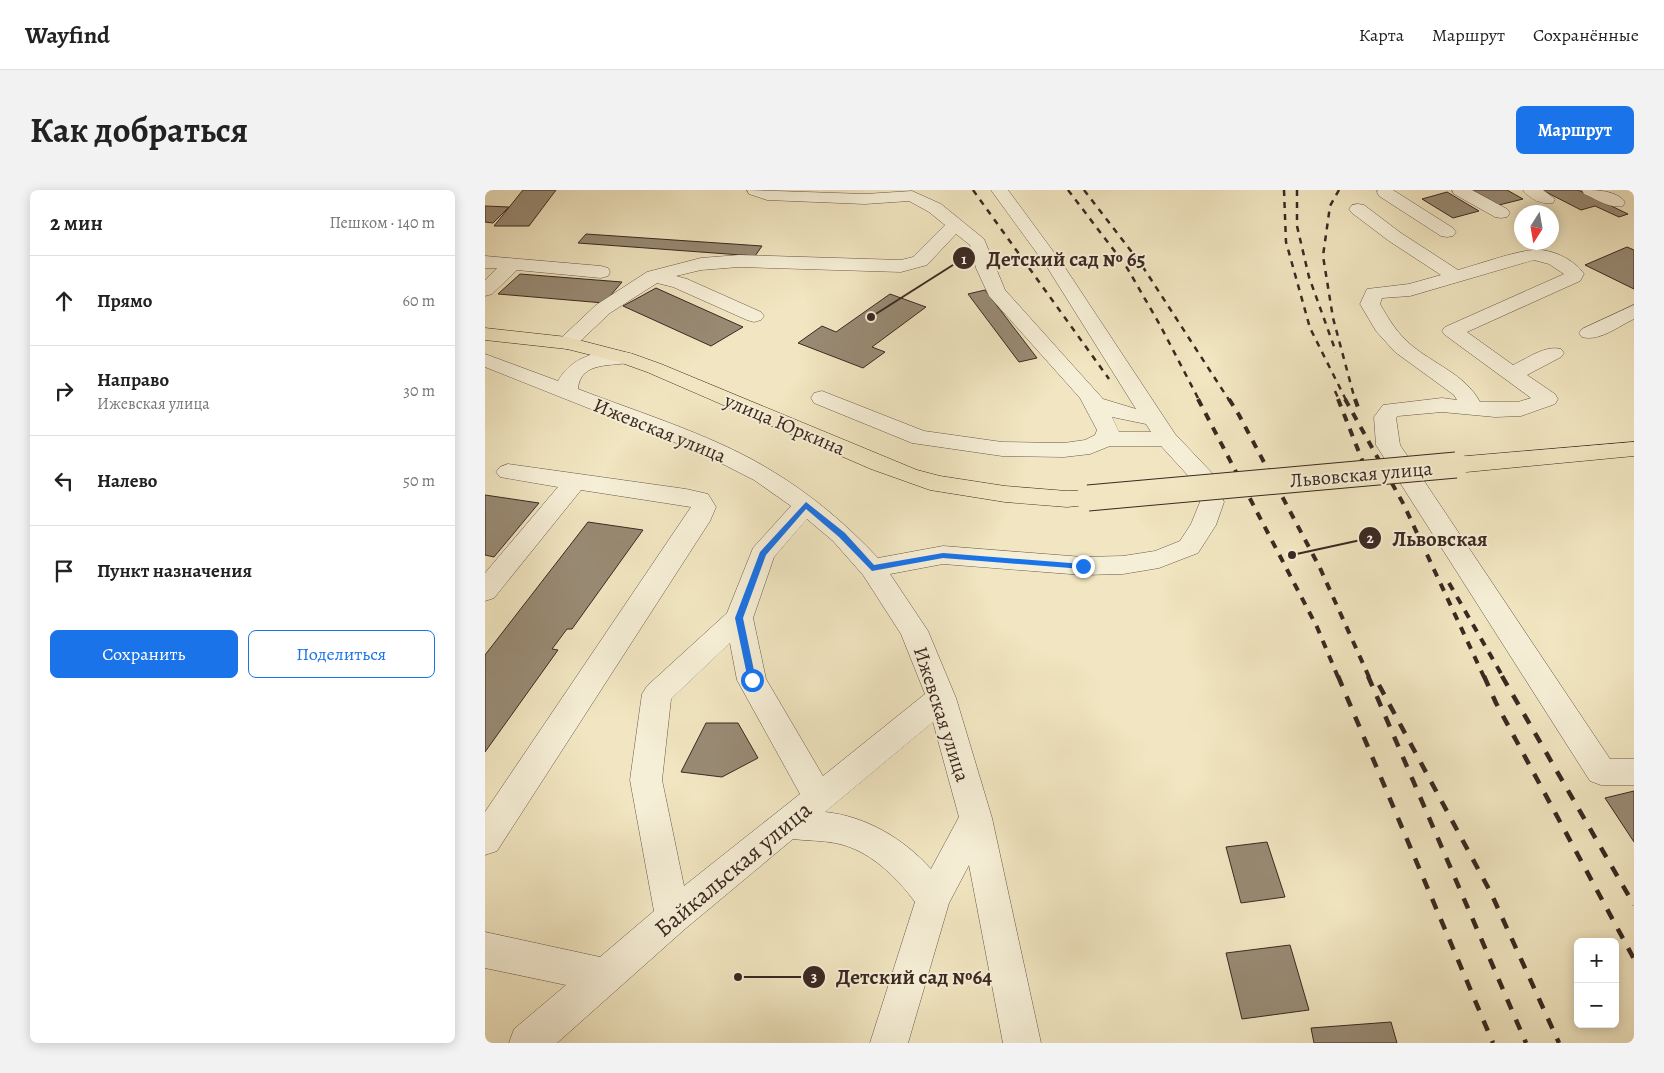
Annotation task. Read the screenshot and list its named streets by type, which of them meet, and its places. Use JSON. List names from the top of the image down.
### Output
{
  "streets": {
    "main road": ["улица Юркина", "Львовская улица"],
    "street": ["Ижевская улица", "Байкальская улица"]
  },
  "crossings": [
    ["улица Юркина", "Львовская улица"],
    ["Ижевская улица", "Байкальская улица"]
  ],
  "places": ["Детский сад № 65", "Львовская", "Детский сад №64"],
  "north": "bottom",
  "page": {
    "header": "Wayfind",
    "nav": ["Карта", "Маршрут", "Сохранённые"],
    "title": "Как добраться",
    "buttons": [
      "Маршрут",
      ["Сохранить", "Поделиться"]
    ],
    "heading": ["2 мин", "Пешком · 140 m"],
    "list": [
      ["Прямо", "60 m"],
      ["Направо", "Ижевская улица", "30 m"],
      ["Налево", "50 m"],
      "Пункт назначения"
    ],
    "map_buttons": ["+", "−"]
  }
}
